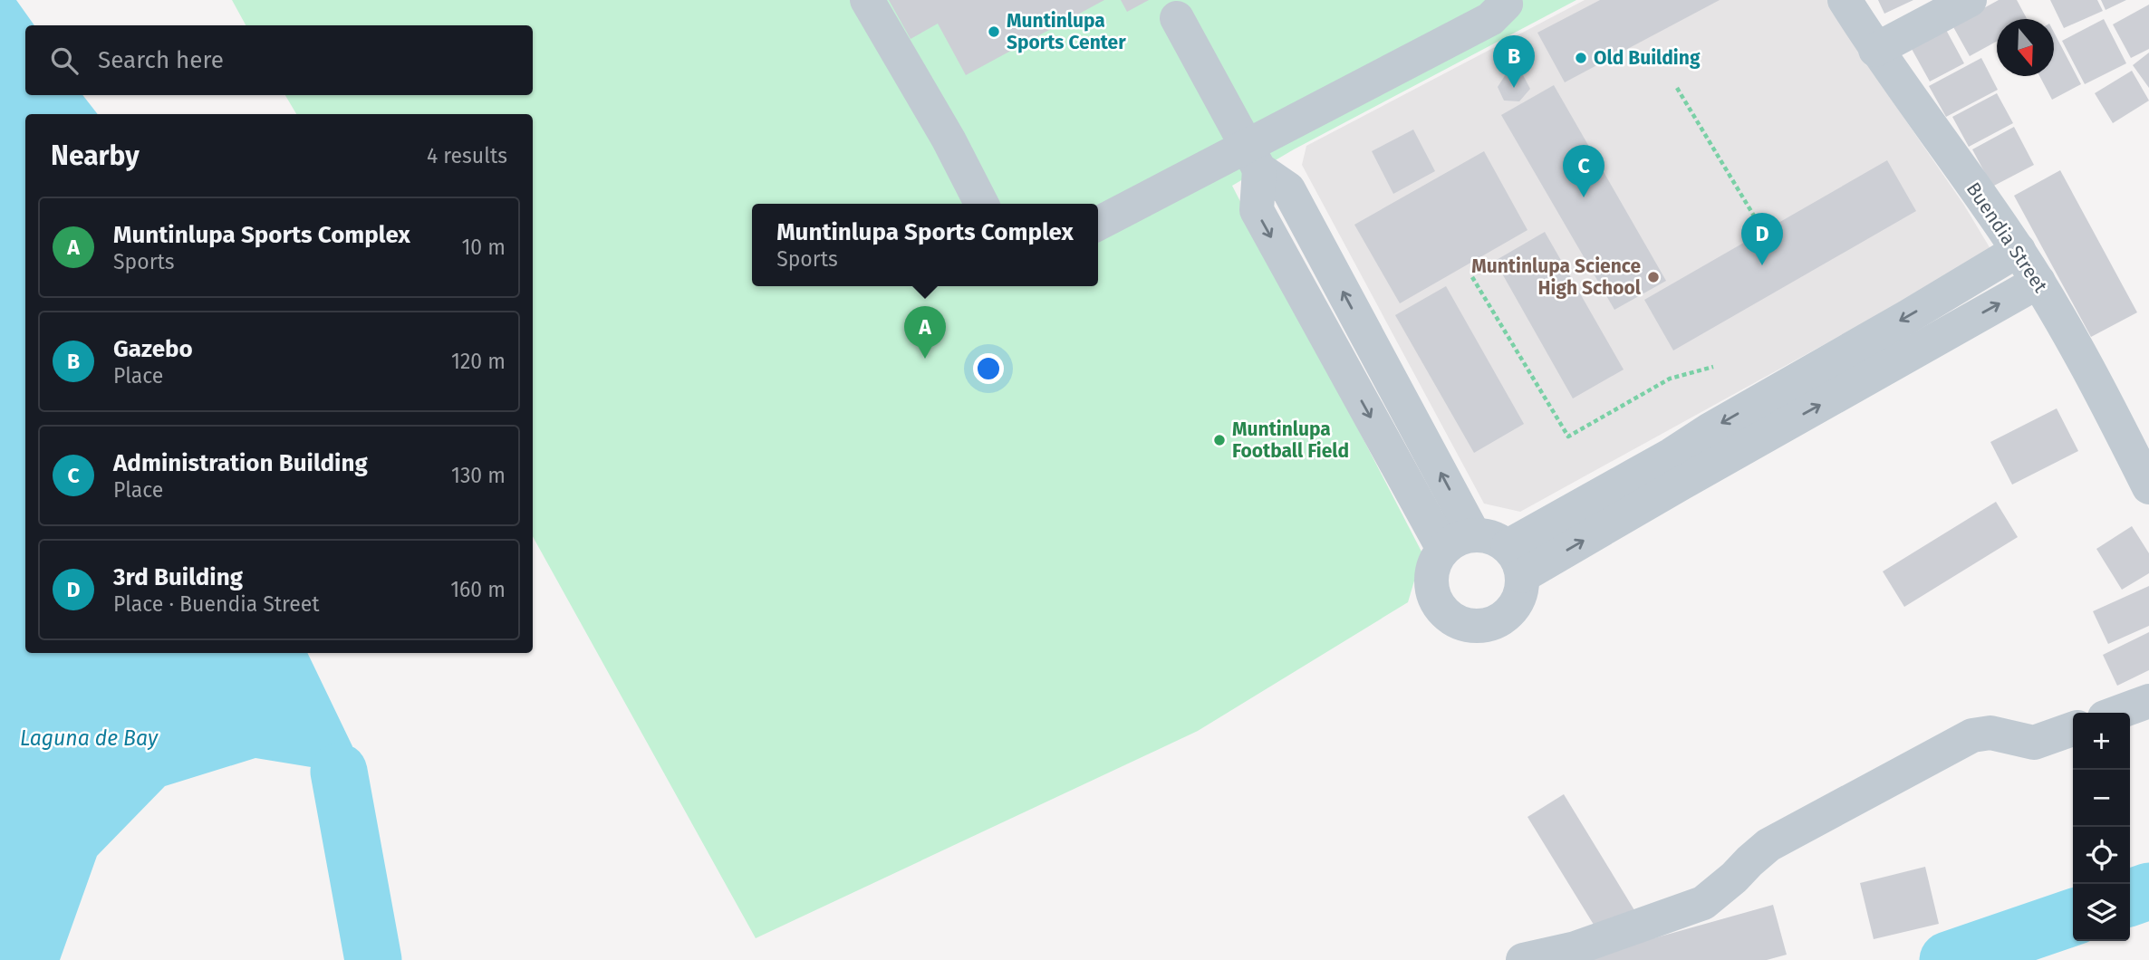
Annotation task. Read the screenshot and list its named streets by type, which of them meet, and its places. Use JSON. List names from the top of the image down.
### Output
{
  "streets": {
    "street": ["Buendia Street"]
  },
  "water": ["Laguna de Bay"],
  "places": [
    "Muntinlupa Sports Center",
    "Old Building",
    "Muntinlupa Science High School",
    "Muntinlupa Football Field"
  ],
  "north": "bottom",
  "page": {
    "search": "Search here",
    "pins": [
      "B",
      "C",
      "D",
      "A"
    ],
    "heading": ["Nearby", "4 results"],
    "list": [
      {
        "mark": "A",
        "name": "Muntinlupa Sports Complex",
        "note": "Sports",
        "value": "10 m"
      },
      {
        "mark": "B",
        "name": "Gazebo",
        "note": "Place",
        "value": "120 m"
      },
      {
        "mark": "C",
        "name": "Administration Building",
        "note": "Place",
        "value": "130 m"
      },
      {
        "mark": "D",
        "name": "3rd Building",
        "note": "Place · Buendia Street",
        "value": "160 m"
      }
    ],
    "popup": ["Muntinlupa Sports Complex", "Sports"],
    "map_buttons": ["+", "−"]
  }
}
